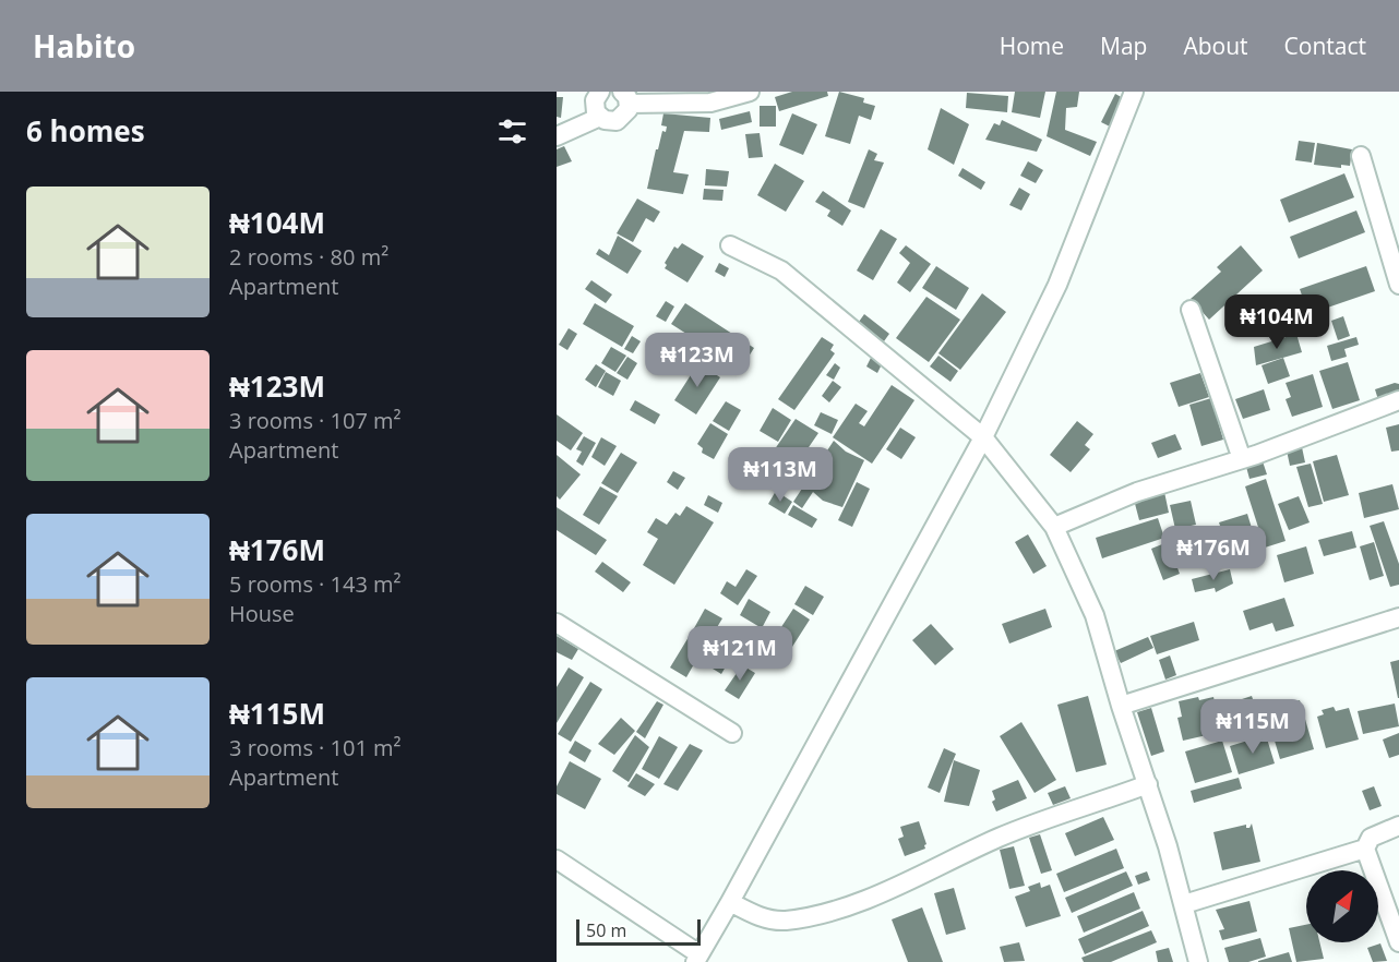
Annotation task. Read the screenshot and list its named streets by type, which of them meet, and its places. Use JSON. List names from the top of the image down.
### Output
{
  "scale_bar": "50 m",
  "north": "top right",
  "page": {
    "header": "Habito",
    "nav": [
      "Home",
      "Map",
      "About",
      "Contact"
    ],
    "heading": "6 homes",
    "list": [
      {
        "name": "₦104M",
        "note": "2 rooms · 80 m² · Apartment"
      },
      {
        "name": "₦123M",
        "note": "3 rooms · 107 m² · Apartment"
      },
      {
        "name": "₦176M",
        "note": "5 rooms · 143 m² · House"
      },
      {
        "name": "₦115M",
        "note": "3 rooms · 101 m² · Apartment"
      }
    ],
    "price": [
      "₦104M",
      "₦123M",
      "₦113M",
      "₦176M",
      "₦121M",
      "₦115M"
    ],
    "scale": "50 m"
  }
}
